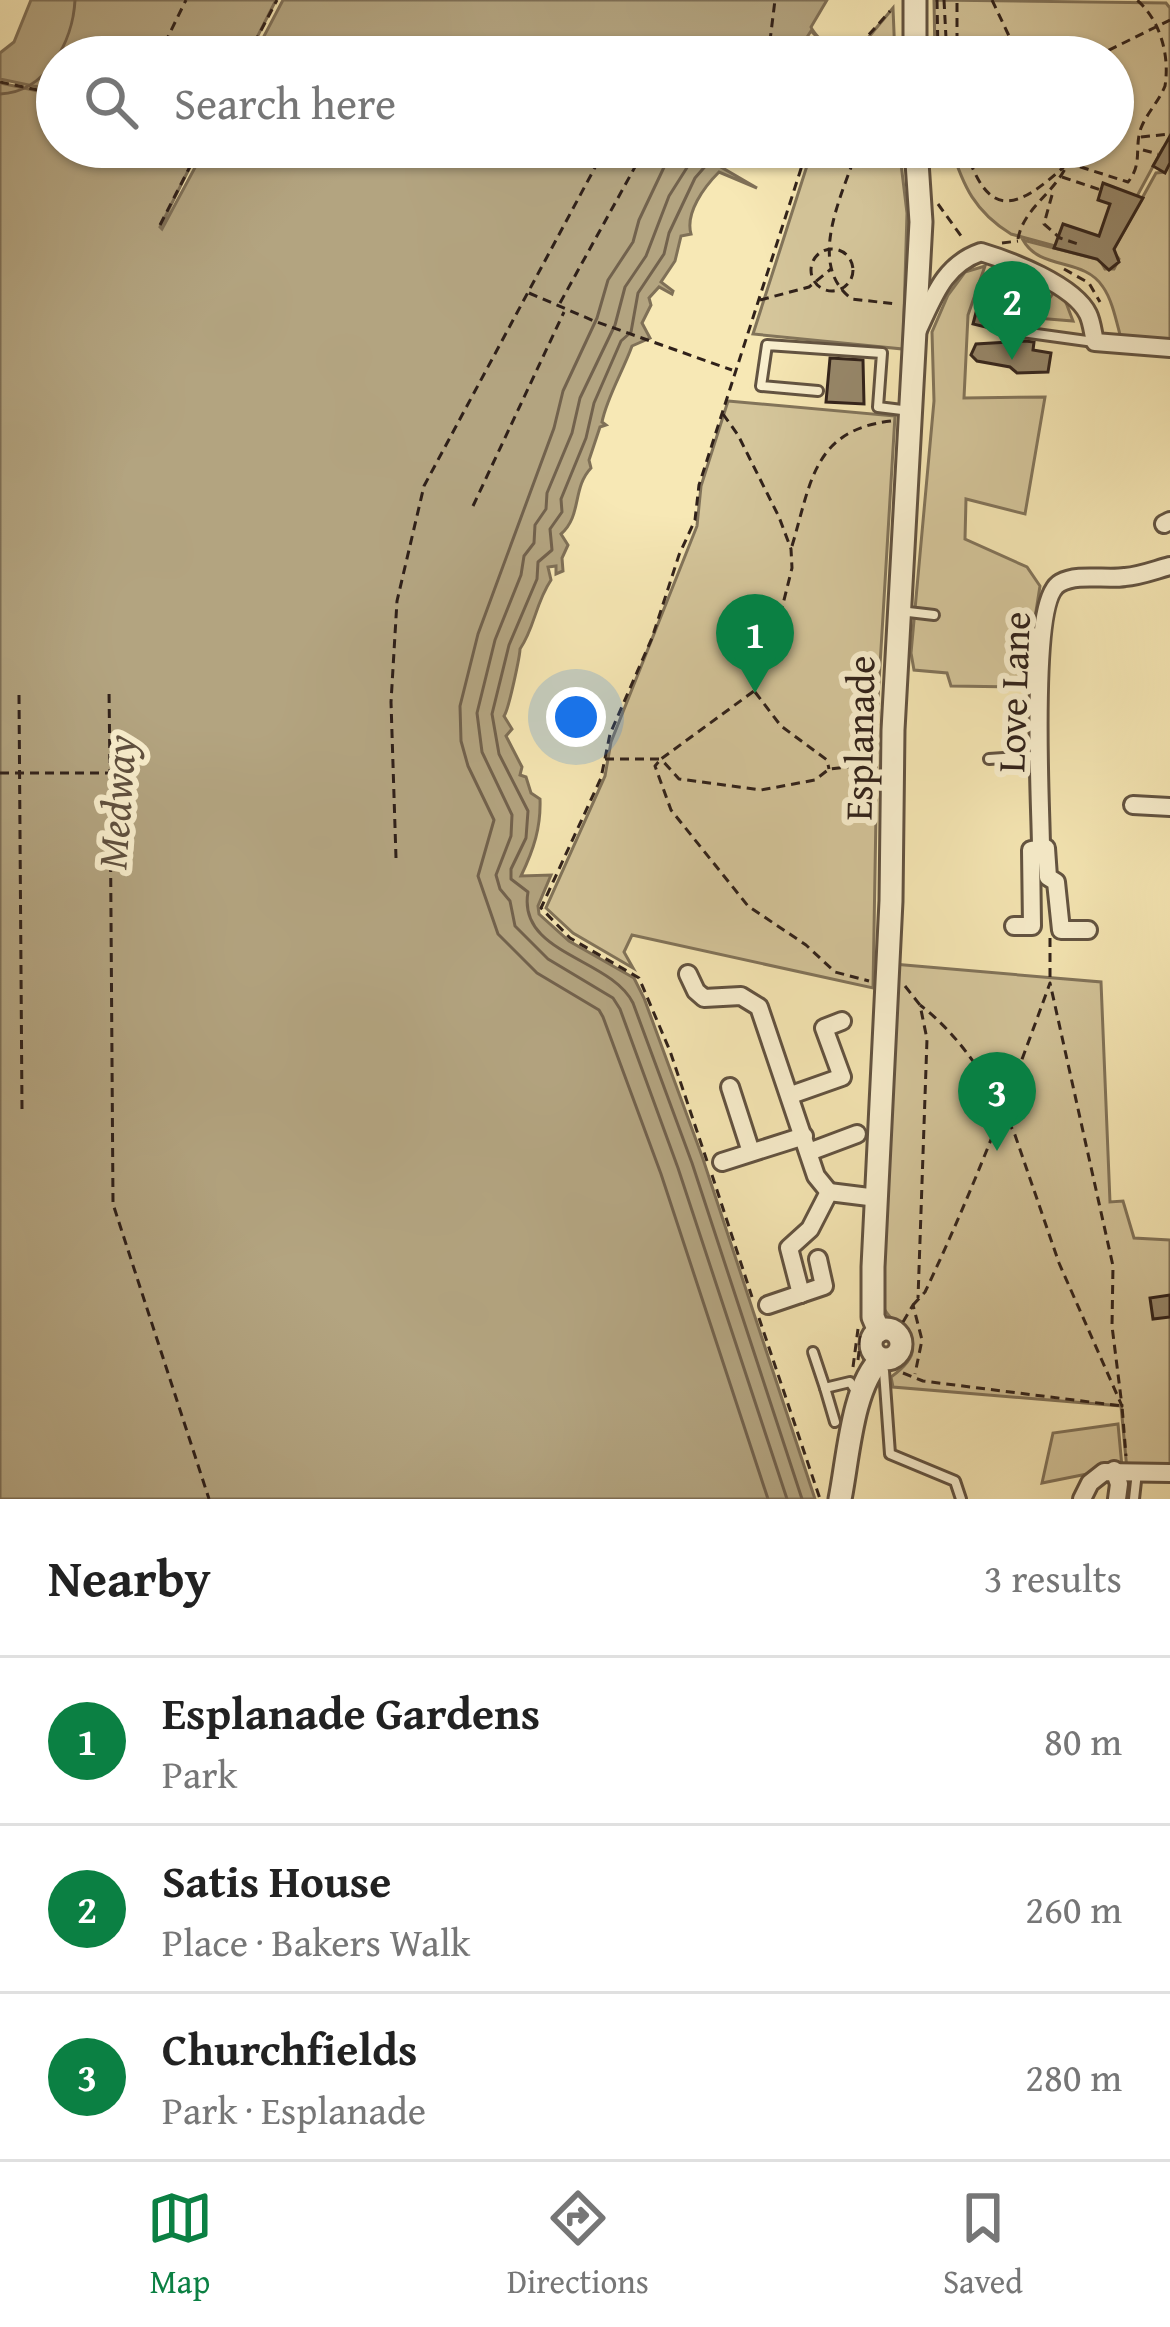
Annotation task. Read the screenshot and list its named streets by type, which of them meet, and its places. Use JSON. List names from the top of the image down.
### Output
{
  "streets": {
    "street": ["Love Lane", "Esplanade"]
  },
  "water": ["Medway"],
  "page": {
    "search": "Search here",
    "pins": ["2", "1", "3"],
    "heading": ["Nearby", "3 results"],
    "list": [
      {
        "mark": "1",
        "name": "Esplanade Gardens",
        "note": "Park",
        "value": "80 m"
      },
      {
        "mark": "2",
        "name": "Satis House",
        "note": "Place · Bakers Walk",
        "value": "260 m"
      },
      {
        "mark": "3",
        "name": "Churchfields",
        "note": "Park · Esplanade",
        "value": "280 m"
      }
    ],
    "nav": ["Map", "Directions", "Saved"]
  }
}
